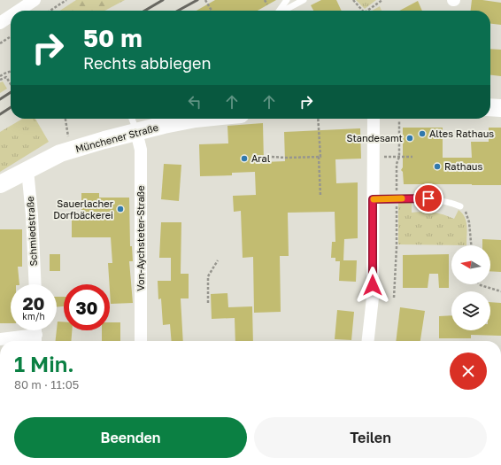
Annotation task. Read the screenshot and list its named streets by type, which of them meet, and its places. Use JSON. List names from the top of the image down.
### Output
{
  "streets": {
    "main road": ["Münchener Straße"],
    "street": ["Schmiedstraße", "Von-Aychsteter-Straße"]
  },
  "crossings": [
    ["Münchener Straße", "Schmiedstraße"],
    ["Münchener Straße", "Von-Aychsteter-Straße"]
  ],
  "places": [
    "Altes Rathaus",
    "Standesamt",
    "Aral",
    "Rathaus",
    "Sauerlacher Dorfbäckerei"
  ],
  "north": "left",
  "page": {
    "turn": ["50 m", "Rechts abbiegen"],
    "speed": "20 km/h",
    "limit": "30",
    "heading": ["1 Min.", "80 m · 11:05"],
    "buttons": ["Beenden", "Teilen"]
  }
}
